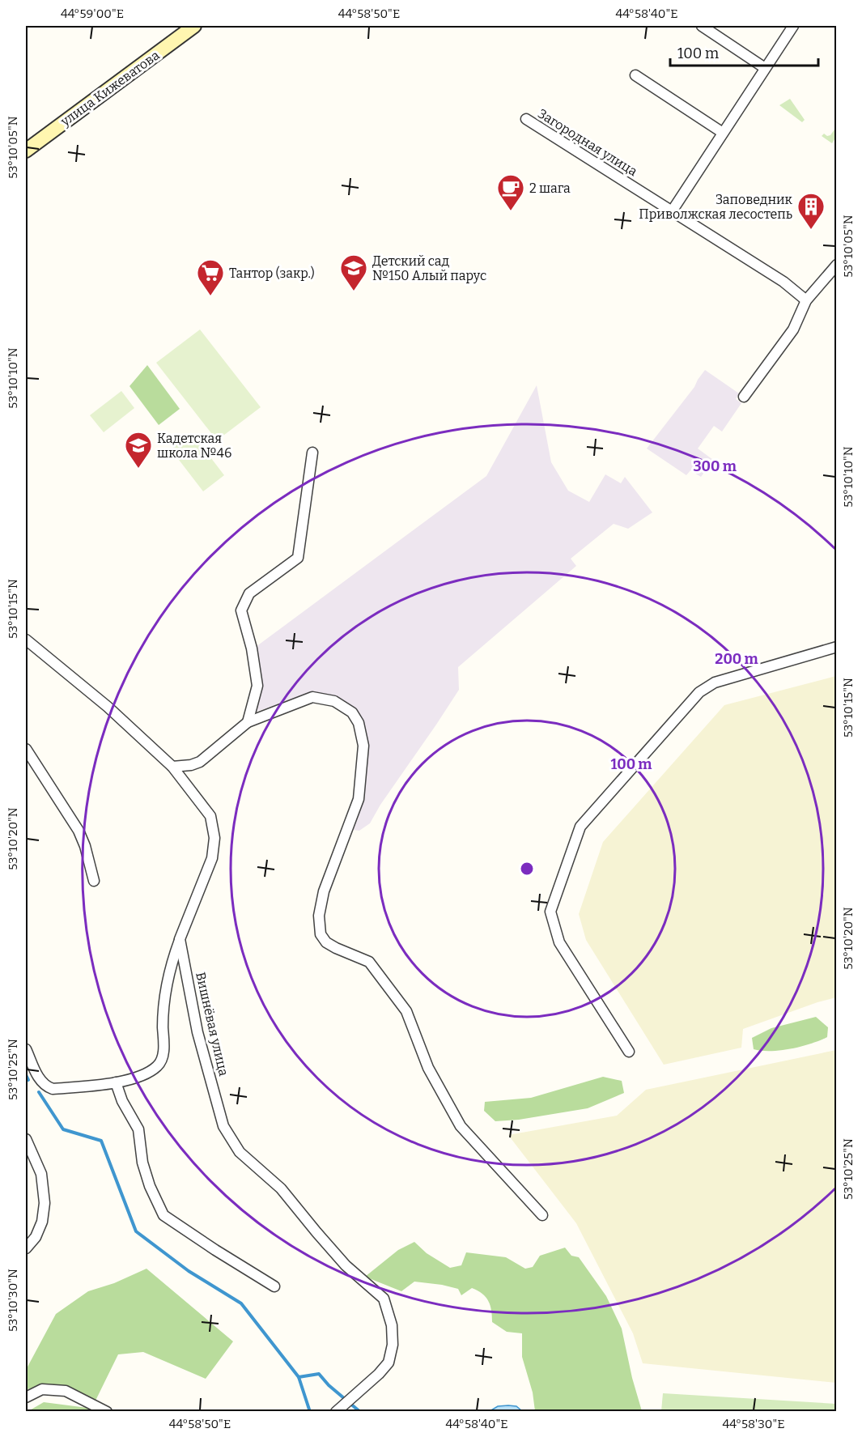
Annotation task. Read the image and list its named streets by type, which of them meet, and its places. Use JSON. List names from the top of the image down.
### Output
{
  "streets": {
    "main road": ["улица Кижеватова"],
    "street": ["Загородная улица", "Вишнёвая улица"]
  },
  "places": {
    "cafe": ["2 шага"],
    "building": ["Заповедник Приволжская лесостепь"],
    "school or university": ["Детский сад №150 Алый парус", "Кадетская школа №46"],
    "supermarket": ["Тантор (закр.)"]
  },
  "scale_bar": "100 m",
  "coordinates": [
    "44°59'00\"E",
    "44°58'50\"E",
    "44°58'40\"E",
    "53°10'05\"N",
    "53°10'10\"N",
    "53°10'15\"N",
    "53°10'20\"N",
    "53°10'25\"N",
    "53°10'30\"N",
    "44°58'30\"E"
  ],
  "rings": ["300 m", "200 m", "100 m"]
}
